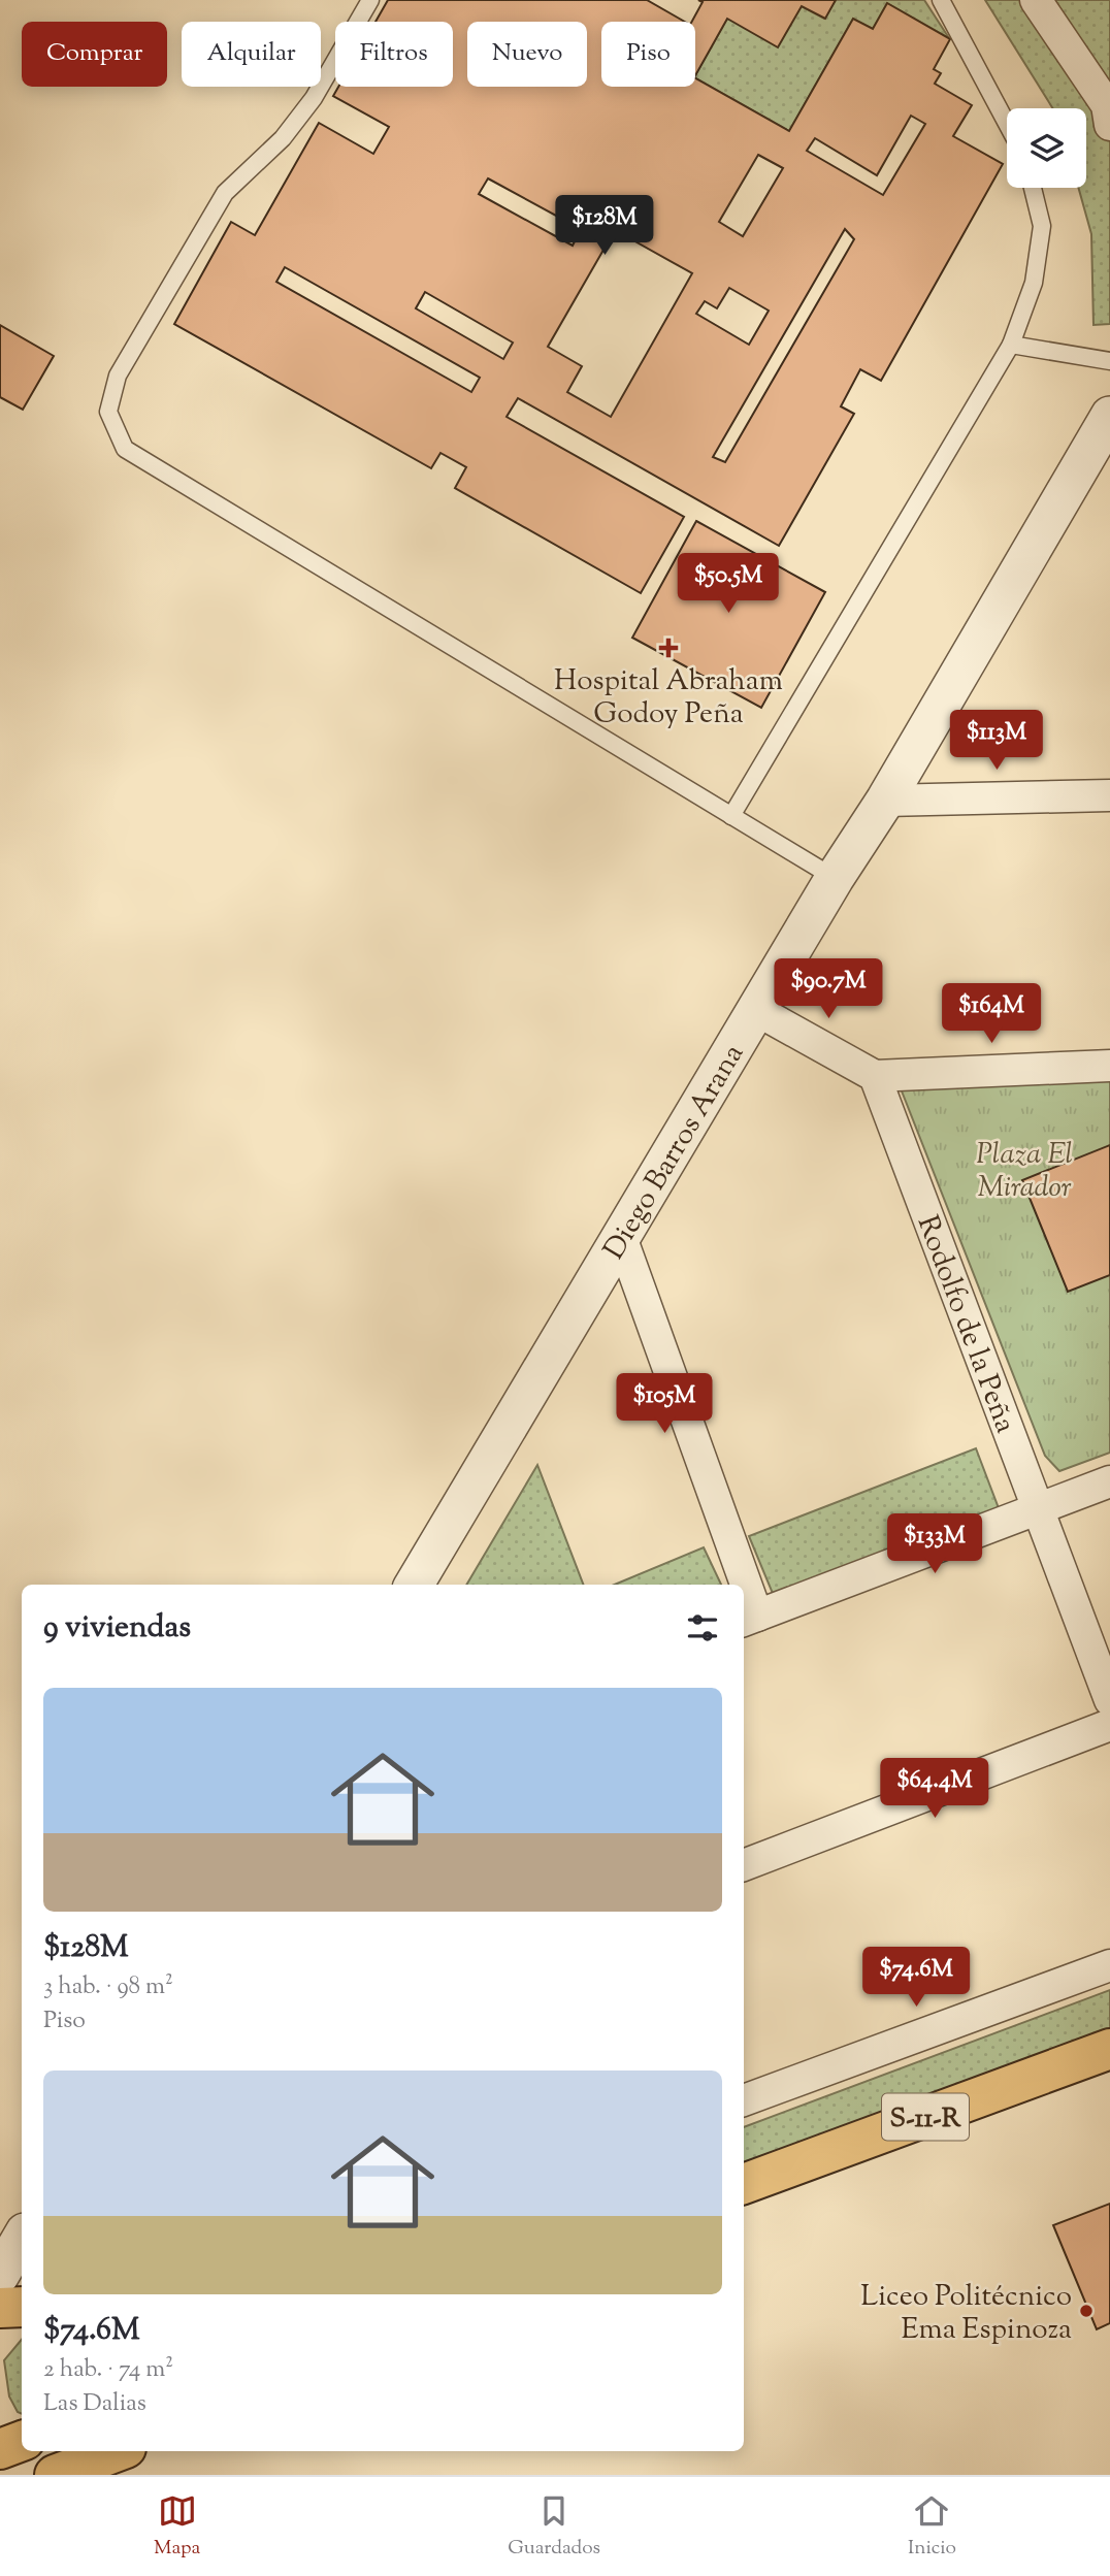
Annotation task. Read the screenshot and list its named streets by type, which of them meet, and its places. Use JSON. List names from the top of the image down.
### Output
{
  "streets": {
    "highway": ["S-11-R"],
    "street": ["Diego Barros Arana", "Rodolfo de la Peña"]
  },
  "parks": ["Plaza El Mirador"],
  "places": {
    "health": ["Hospital Abraham Godoy Peña"],
    "other": ["Liceo Politécnico Ema Espinoza"]
  },
  "page": {
    "chip": [
      "Comprar",
      "Alquilar",
      "Filtros",
      "Nuevo",
      "Piso"
    ],
    "price": [
      "$128M",
      "$50.5M",
      "$113M",
      "$90.7M",
      "$164M",
      "$105M",
      "$133M",
      "$64.4M",
      "$74.6M"
    ],
    "heading": "9 viviendas",
    "list": [
      {
        "name": "$128M",
        "note": "3 hab. · 98 m² · Piso"
      },
      {
        "name": "$74.6M",
        "note": "2 hab. · 74 m² · Las Dalias"
      }
    ],
    "tabs": ["Mapa", "Guardados", "Inicio"]
  }
}
